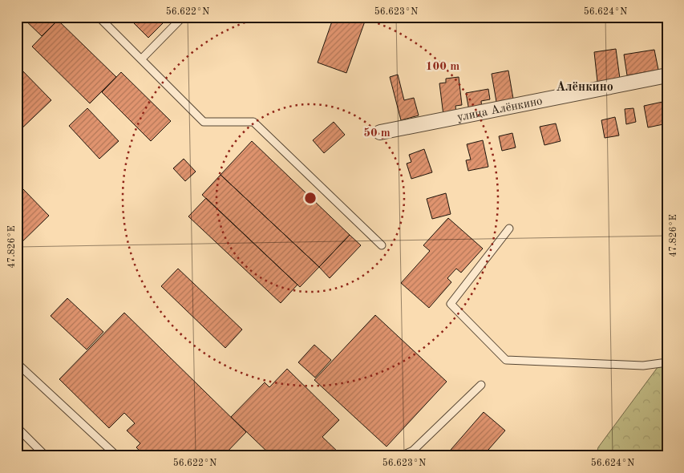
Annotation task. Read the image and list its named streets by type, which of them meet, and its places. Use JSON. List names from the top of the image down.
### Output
{
  "streets": {
    "street": ["улица Алёнкино"]
  },
  "districts": ["Алёнкино"],
  "coordinates": [
    "56.622°N",
    "56.623°N",
    "56.624°N",
    "47.826°E"
  ],
  "rings": ["100 m", "50 m"]
}
